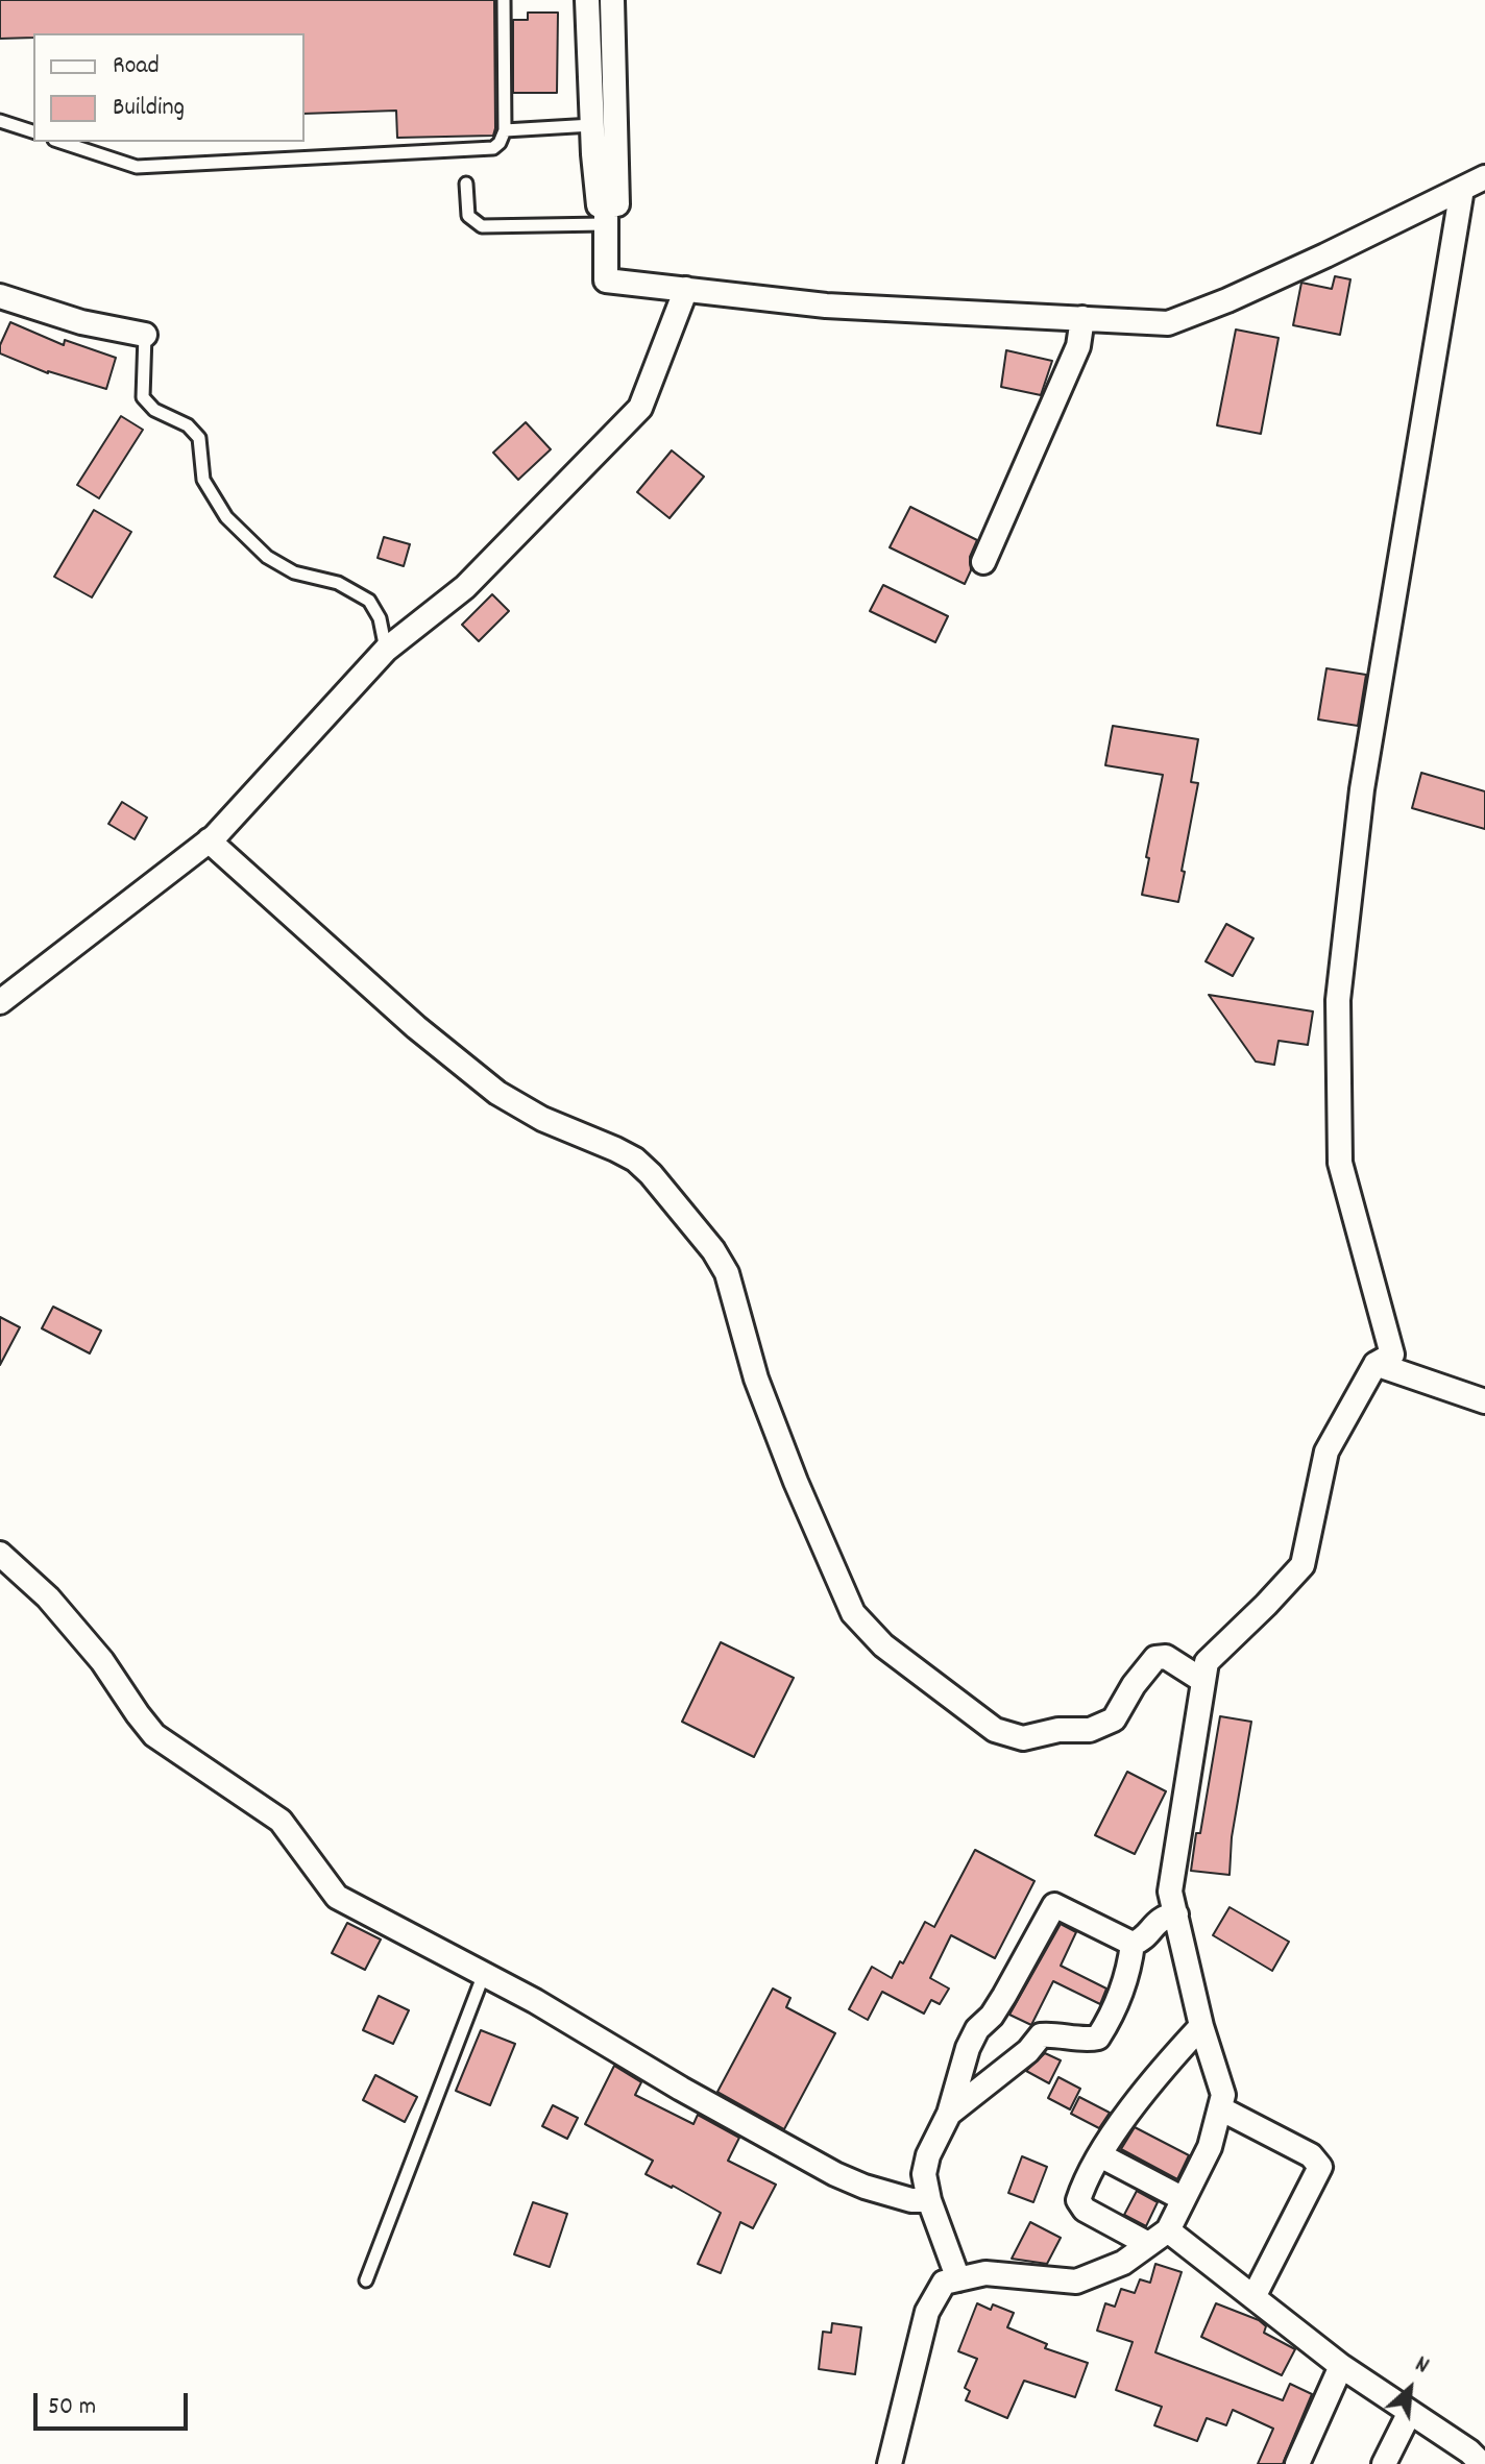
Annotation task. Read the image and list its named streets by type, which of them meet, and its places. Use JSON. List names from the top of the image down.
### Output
{
  "legend": ["Road", "Building"],
  "scale_bar": "50 m",
  "north": "top right"
}
